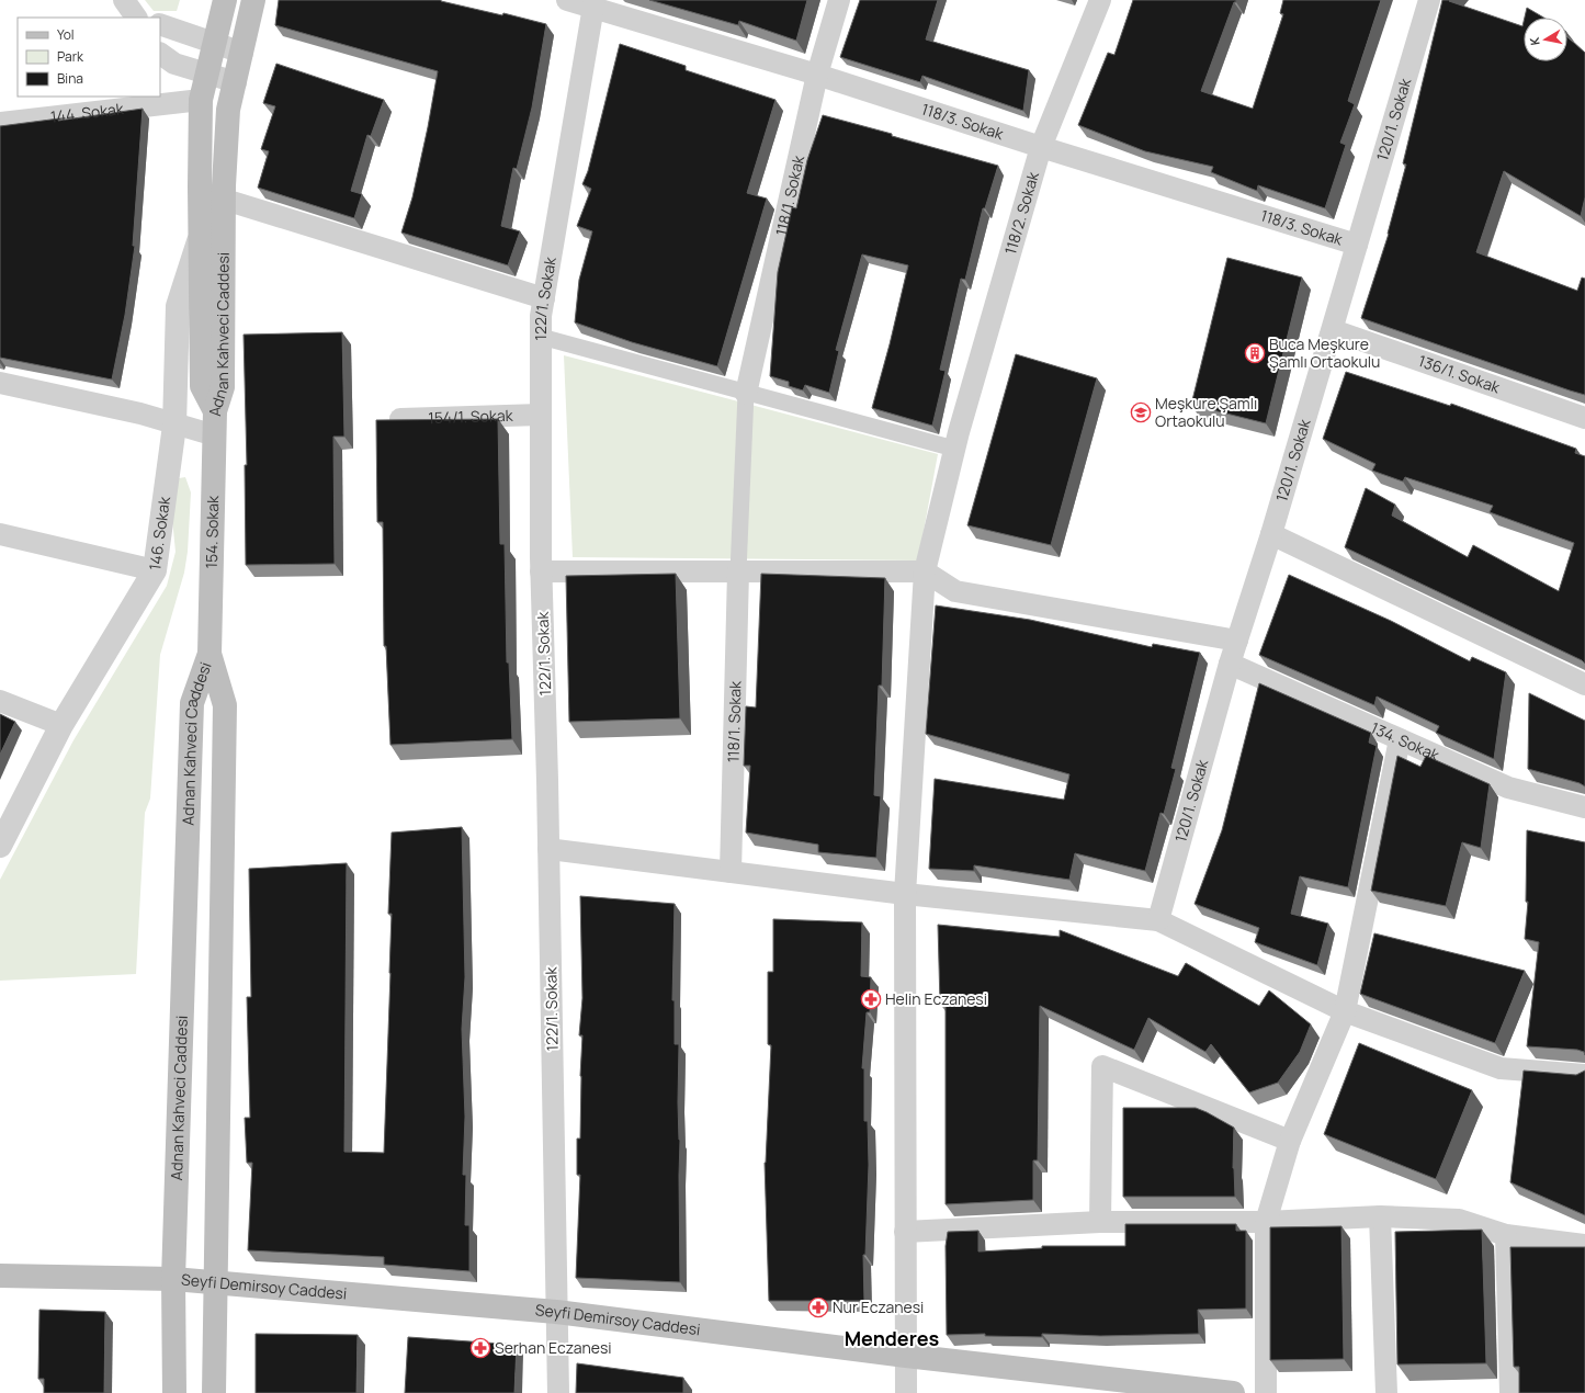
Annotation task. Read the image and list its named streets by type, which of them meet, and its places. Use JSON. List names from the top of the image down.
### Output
{
  "streets": {
    "main road": ["Adnan Kahveci Caddesi", "154. Sokak", "Seyfi Demirsoy Caddesi"],
    "street": [
      "144. Sokak",
      "120/1. Sokak",
      "118/3. Sokak",
      "118/1. Sokak",
      "118/2. Sokak",
      "122/1. Sokak",
      "136/1. Sokak",
      "154/1. Sokak",
      "146. Sokak",
      "134. Sokak"
    ]
  },
  "crossings": [
    ["144. Sokak", "Adnan Kahveci Caddesi"],
    ["120/1. Sokak", "118/3. Sokak"],
    ["120/1. Sokak", "136/1. Sokak"],
    ["120/1. Sokak", "134. Sokak"],
    ["118/3. Sokak", "118/1. Sokak"],
    ["118/3. Sokak", "118/2. Sokak"],
    ["118/3. Sokak", "122/1. Sokak"],
    ["118/2. Sokak", "Seyfi Demirsoy Caddesi"],
    ["122/1. Sokak", "154/1. Sokak"],
    ["122/1. Sokak", "Seyfi Demirsoy Caddesi"],
    ["Adnan Kahveci Caddesi", "154. Sokak"],
    ["Adnan Kahveci Caddesi", "146. Sokak"],
    ["Adnan Kahveci Caddesi", "Seyfi Demirsoy Caddesi"]
  ],
  "districts": ["Menderes"],
  "places": {
    "building": ["Buca Meşkure Şamlı Ortaokulu"],
    "school or university": ["Meşkure Şamlı Ortaokulu"],
    "pharmacy": ["Helin Eczanesi", "Nur Eczanesi", "Serhan Eczanesi"]
  },
  "legend": ["Yol", "Park", "Bina"],
  "north": "left"
}
